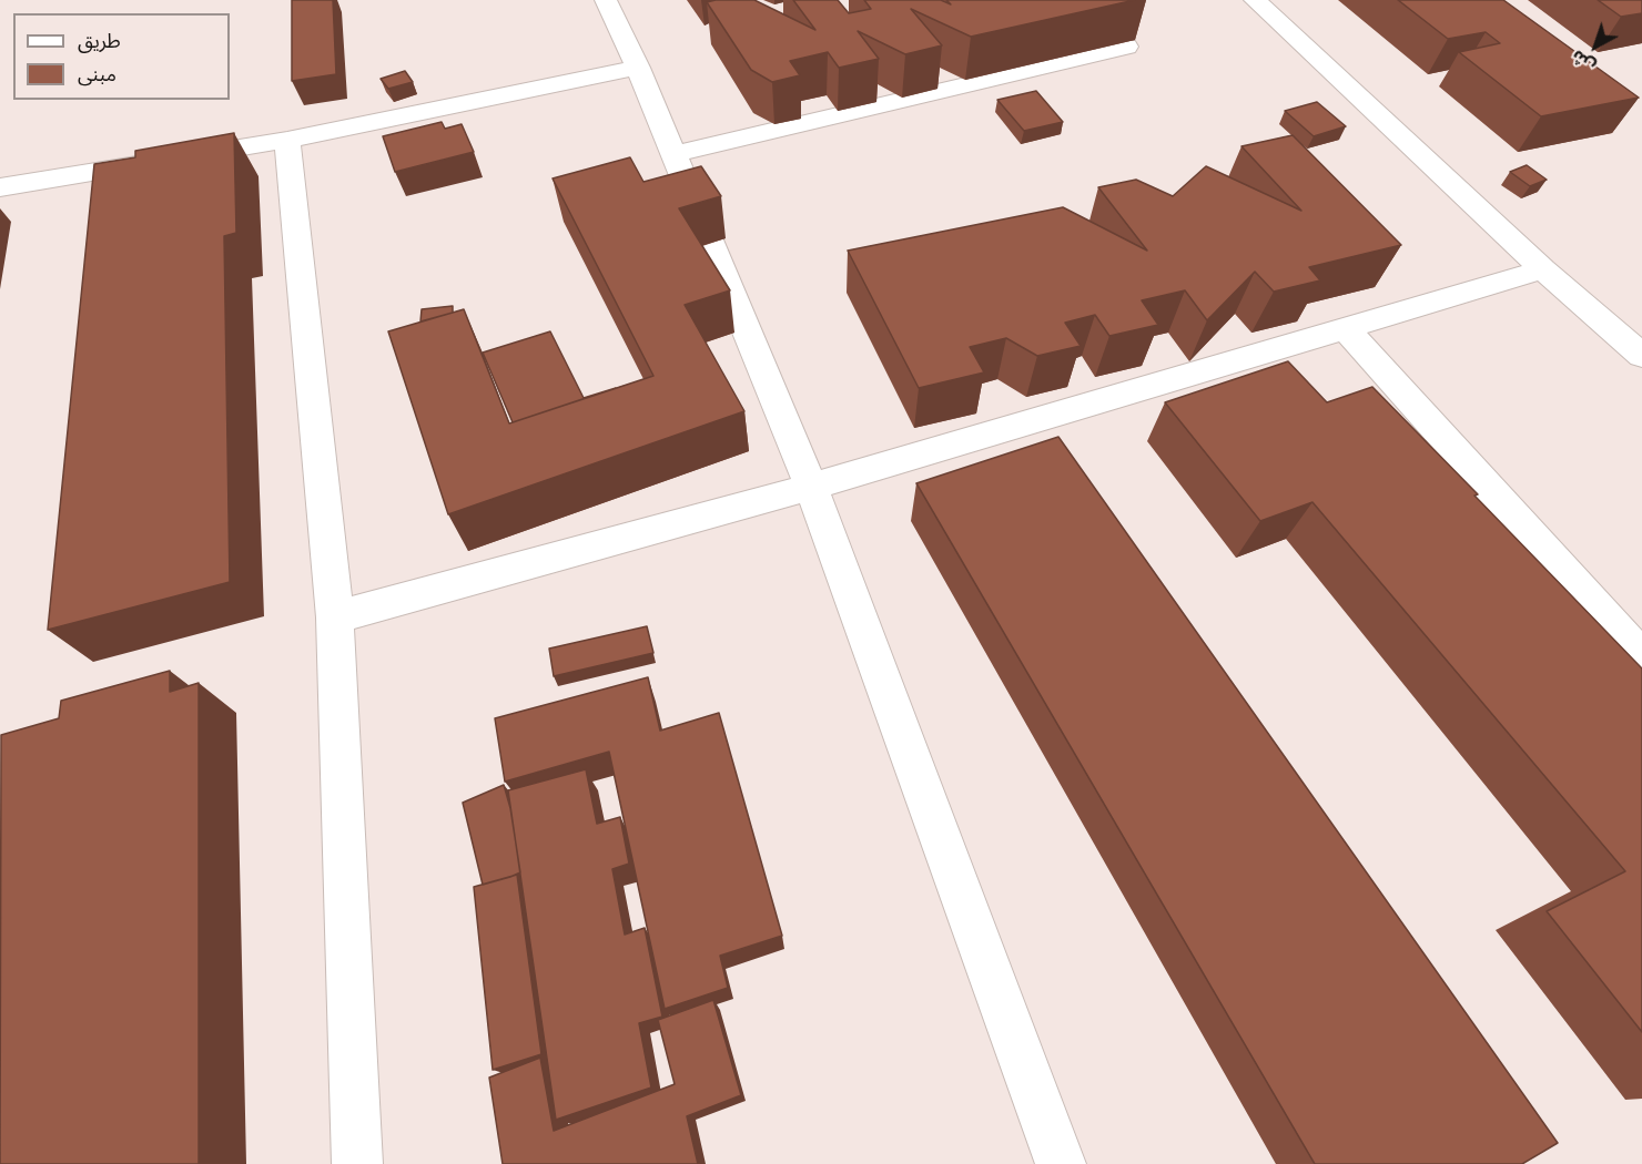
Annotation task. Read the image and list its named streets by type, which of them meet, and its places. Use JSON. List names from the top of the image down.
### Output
{
  "legend": ["طريق", "مبنى"],
  "north": "bottom left"
}
